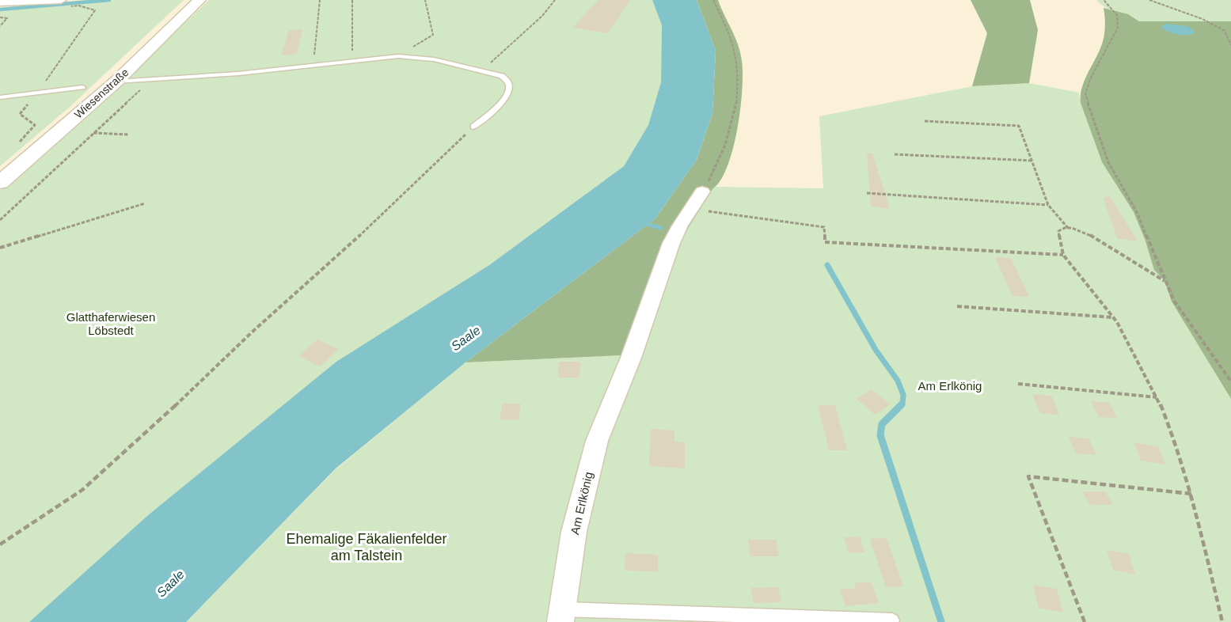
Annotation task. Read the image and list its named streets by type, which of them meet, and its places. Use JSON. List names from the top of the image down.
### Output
{
  "streets": {
    "street": ["Wiesenstraße", "Am Erlkönig"]
  },
  "water": ["Saale"],
  "parks": ["Glatthaferwiesen Löbstedt", "Am Erlkönig", "Ehemalige Fäkalienfelder am Talstein"]
}
